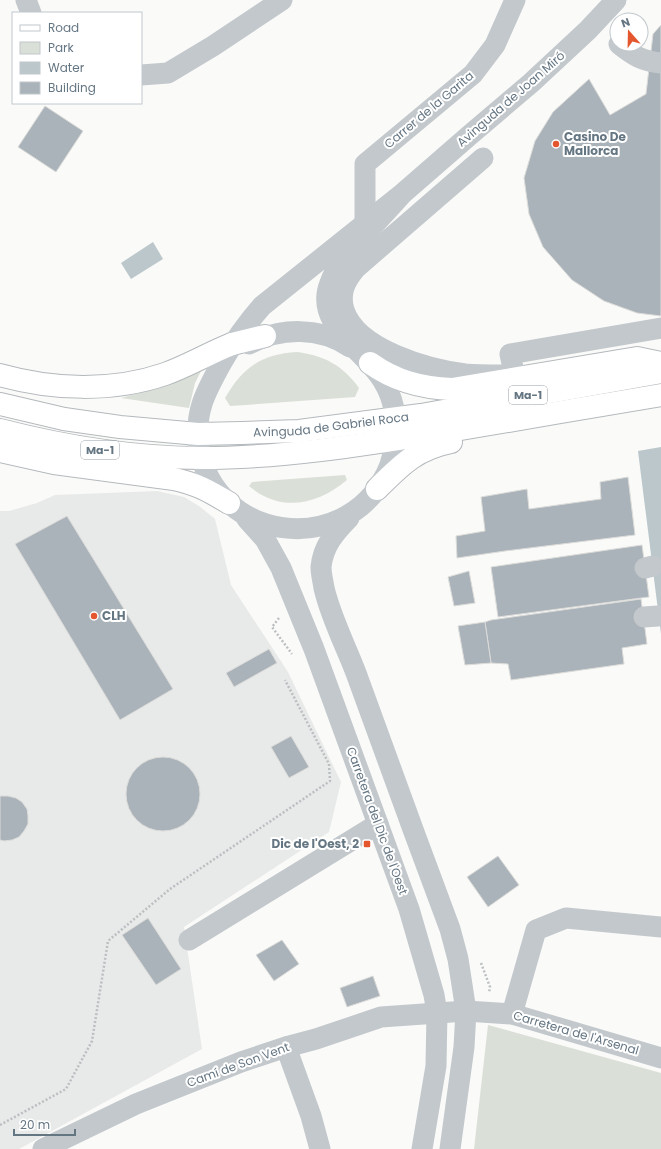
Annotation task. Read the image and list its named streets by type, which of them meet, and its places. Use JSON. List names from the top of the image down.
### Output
{
  "streets": {
    "main road": ["Ma-1", "Avinguda de Gabriel Roca"],
    "street": [
      "Avinguda de Joan Miró",
      "Carrer de la Garita",
      "Carretera del Dic de l'Oest",
      "Carretera de l'Arsenal",
      "Camí de Son Vent"
    ]
  },
  "crossings": [
    ["Avinguda de Gabriel Roca", "Carretera del Dic de l'Oest"],
    ["Carretera del Dic de l'Oest", "Camí de Son Vent"],
    ["Carretera de l'Arsenal", "Camí de Son Vent"]
  ],
  "places": {
    "other": ["Casino De Mallorca", "CLH"],
    "transit": ["Dic de l'Oest, 2"]
  },
  "legend": [
    "Road",
    "Park",
    "Water",
    "Building"
  ],
  "scale_bar": "20 m",
  "north": "top"
}
